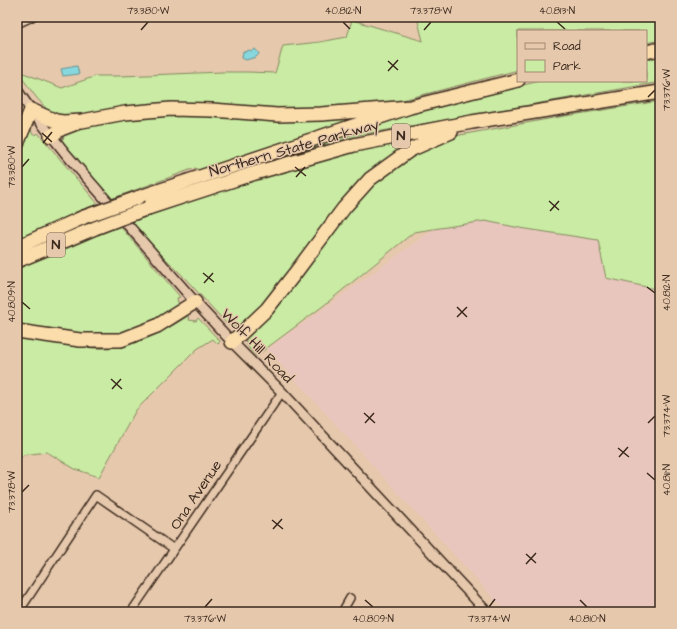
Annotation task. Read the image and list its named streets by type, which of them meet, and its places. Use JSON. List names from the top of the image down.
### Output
{
  "streets": {
    "highway": ["N", "Northern State Parkway"],
    "street": ["Wolf Hill Road", "Ona Avenue"]
  },
  "crossings": [
    ["Wolf Hill Road", "Ona Avenue"]
  ],
  "legend": ["Road", "Park"],
  "coordinates": [
    "73.380°W",
    "40.812°N",
    "73.378°W",
    "40.813°N",
    "73.376°W",
    "40.809°N",
    "73.374°W",
    "40.811°N",
    "40.810°N"
  ]
}
